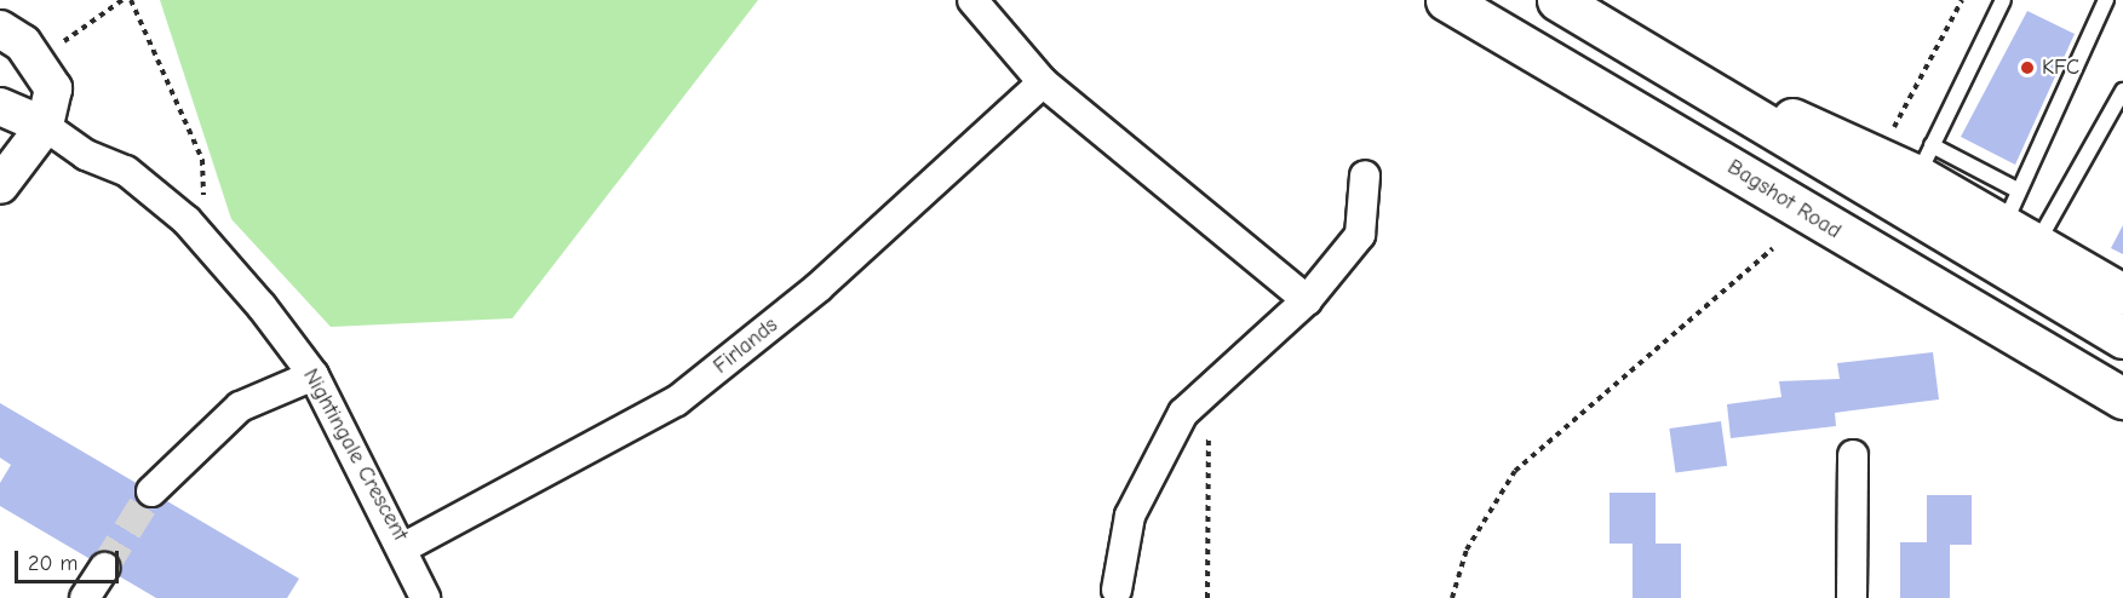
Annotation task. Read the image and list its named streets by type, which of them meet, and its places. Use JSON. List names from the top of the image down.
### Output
{
  "streets": {
    "highway": ["Bagshot Road"],
    "street": ["Firlands", "Nightingale Crescent"]
  },
  "crossings": [
    ["Firlands", "Nightingale Crescent"]
  ],
  "places": ["KFC"],
  "scale_bar": "20 m"
}
